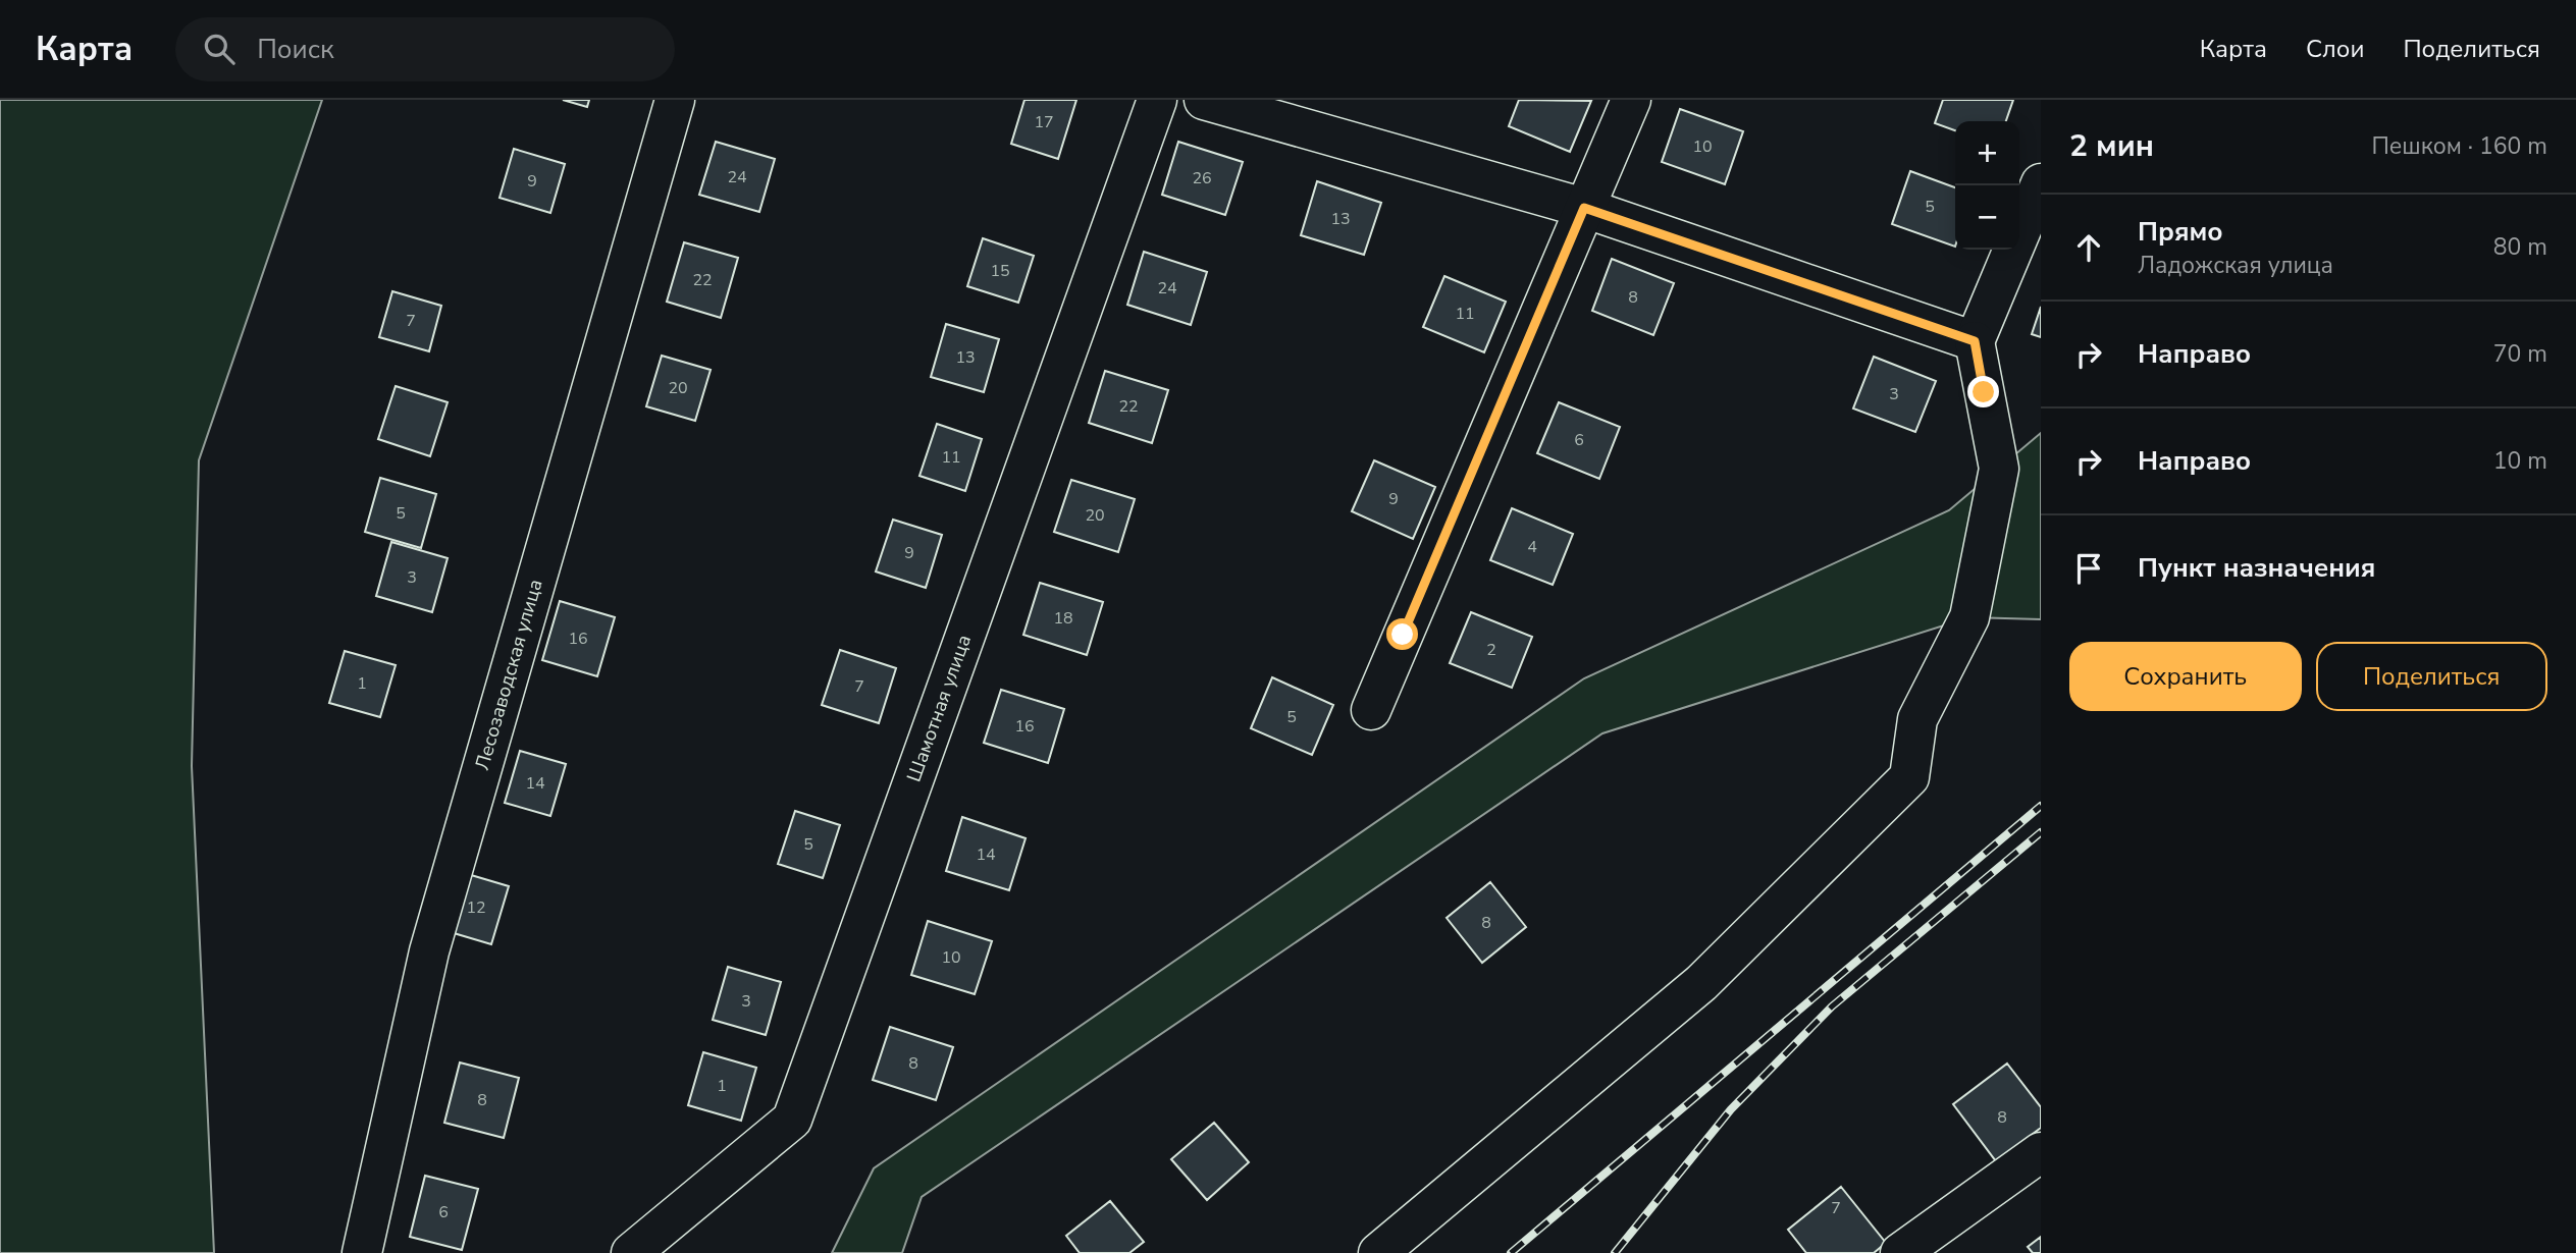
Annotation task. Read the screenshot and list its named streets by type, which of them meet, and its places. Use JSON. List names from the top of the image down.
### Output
{
  "streets": {
    "street": ["Лесозаводская улица", "Шамотная улица"]
  },
  "house_numbers": [
    "17",
    "10",
    "24",
    "26",
    "9",
    "5",
    "13",
    "15",
    "22",
    "24",
    "8",
    "11",
    "7",
    "13",
    "20",
    "3",
    "22",
    "6",
    "11",
    "9",
    "5",
    "20",
    "4",
    "9",
    "3",
    "18",
    "16",
    "2",
    "1",
    "7",
    "5",
    "16",
    "14",
    "5",
    "14",
    "12",
    "8",
    "10",
    "3",
    "8",
    "1",
    "8",
    "8",
    "7",
    "6"
  ],
  "page": {
    "header": "Карта",
    "search": "Поиск",
    "nav": ["Карта", "Слои", "Поделиться"],
    "heading": ["2 мин", "Пешком · 160 m"],
    "map_buttons": ["+", "−"],
    "list": [
      ["Прямо", "Ладожская улица", "80 m"],
      ["Направо", "70 m"],
      ["Направо", "10 m"],
      "Пункт назначения"
    ],
    "buttons": ["Сохранить", "Поделиться"]
  }
}
